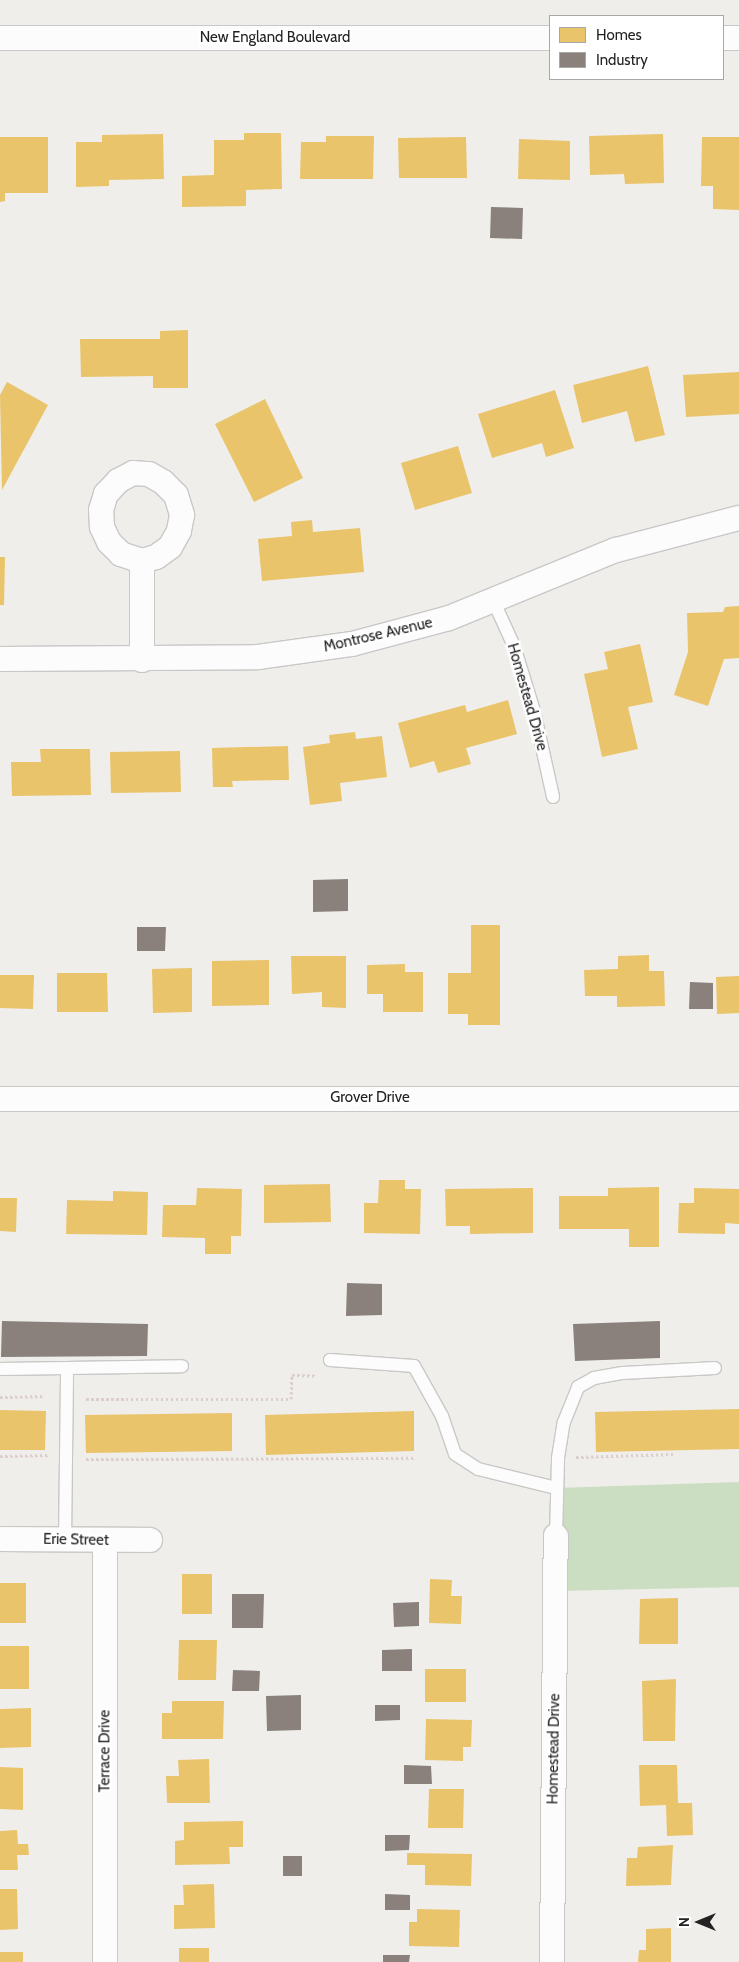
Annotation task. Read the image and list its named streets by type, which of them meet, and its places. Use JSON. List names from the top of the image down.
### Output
{
  "streets": {
    "street": [
      "New England Boulevard",
      "Montrose Avenue",
      "Homestead Drive",
      "Grover Drive",
      "Erie Street",
      "Terrace Drive"
    ]
  },
  "crossings": [
    ["Montrose Avenue", "Homestead Drive"],
    ["Erie Street", "Terrace Drive"]
  ],
  "legend": ["Homes", "Industry"],
  "north": "left"
}
